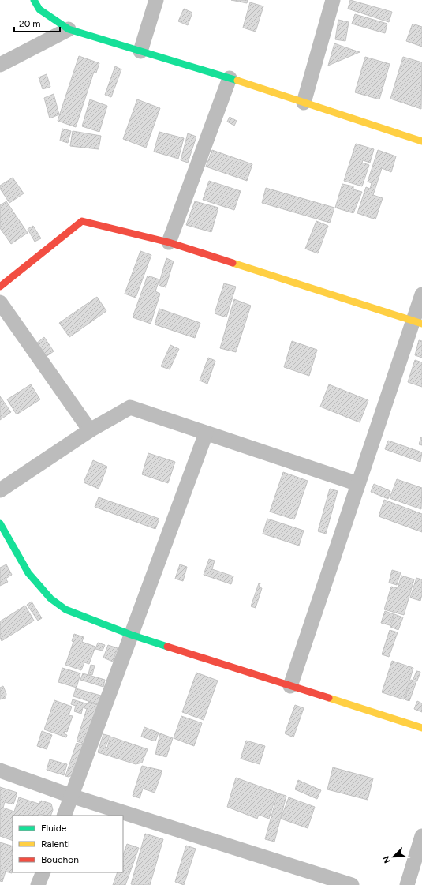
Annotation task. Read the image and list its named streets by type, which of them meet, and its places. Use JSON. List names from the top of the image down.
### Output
{
  "legend": ["Fluide", "Ralenti", "Bouchon"],
  "scale_bar": "20 m",
  "north": "bottom left"
}
